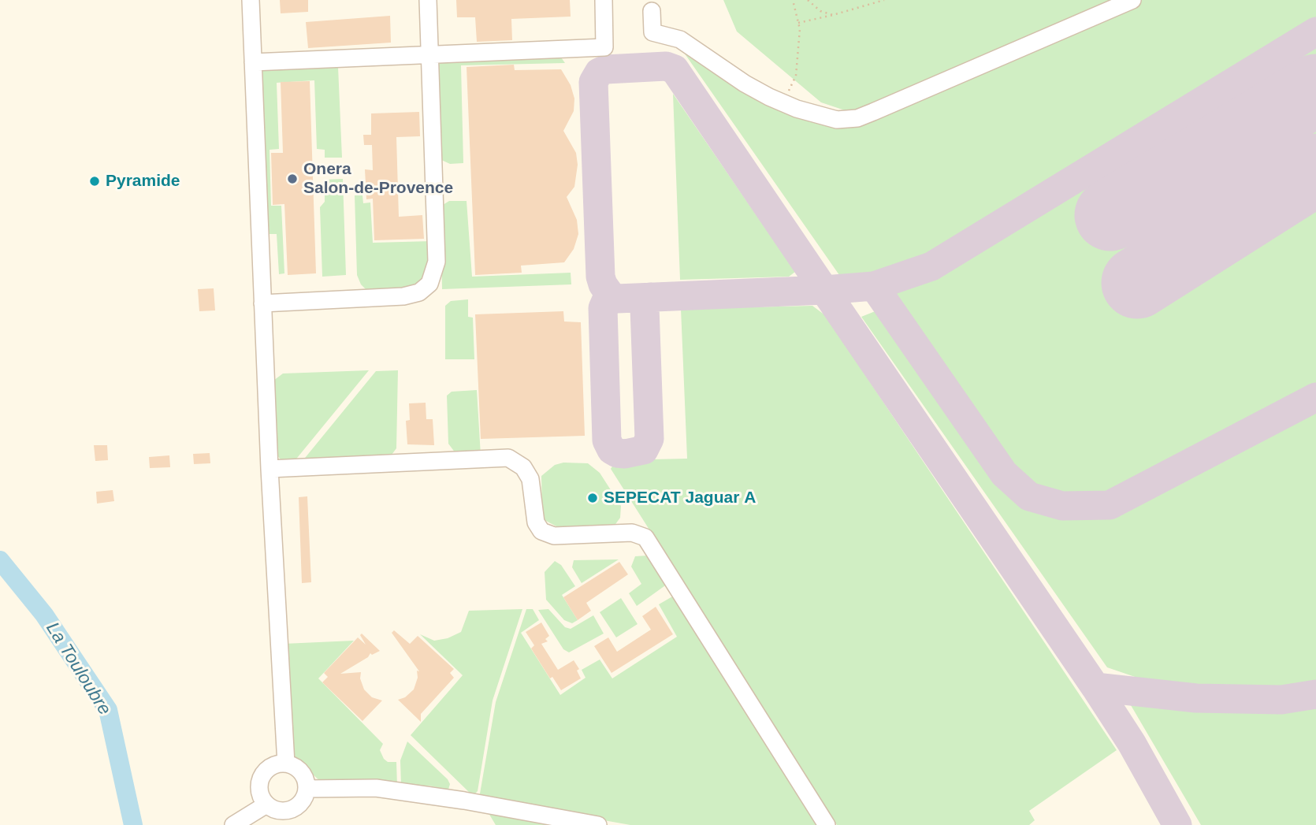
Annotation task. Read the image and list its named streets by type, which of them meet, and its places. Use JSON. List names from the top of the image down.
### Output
{
  "water": ["La Touloubre"],
  "places": ["Onera Salon-de-Provence", "Pyramide", "SEPECAT Jaguar A"]
}
